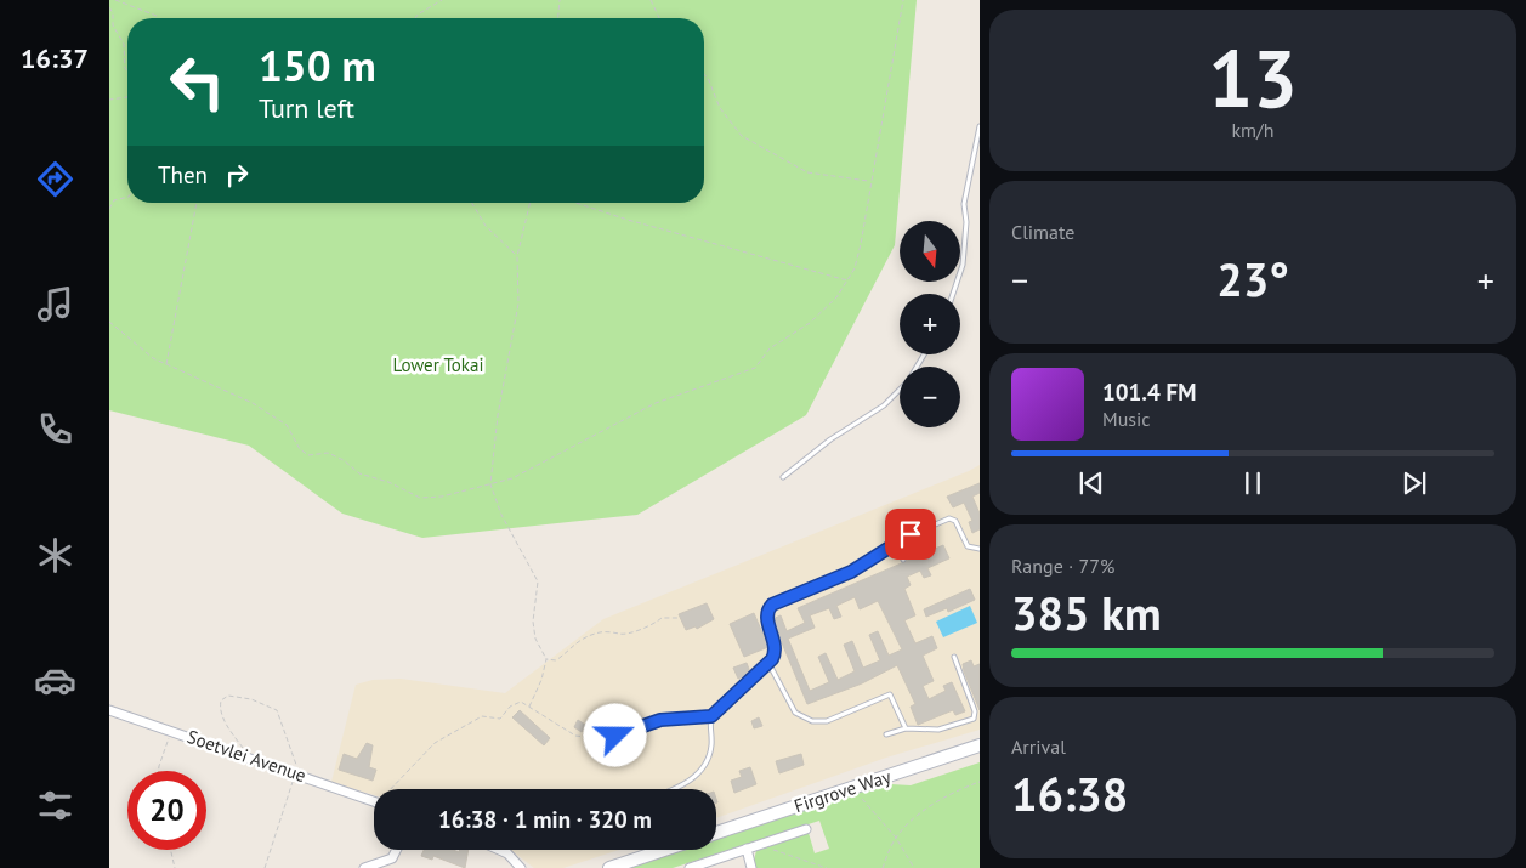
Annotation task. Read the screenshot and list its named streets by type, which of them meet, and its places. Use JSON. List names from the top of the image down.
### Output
{
  "streets": {
    "street": ["Soetvlei Avenue", "Firgrove Way"]
  },
  "parks": ["Lower Tokai"],
  "north": "bottom",
  "page": {
    "tabs": "16:37",
    "tile": [
      ["13", "km/h"],
      "Climate",
      ["Range · 77%", "385 km"],
      ["Arrival", "16:38"]
    ],
    "turn": ["150 m", "Turn left"],
    "then": "Then",
    "map_buttons": ["+", "−"],
    "heat": ["−", "23°", "+"],
    "song": ["101.4 FM", "Music"],
    "limit": "20",
    "trip": "16:38 · 1 min · 320 m"
  }
}
